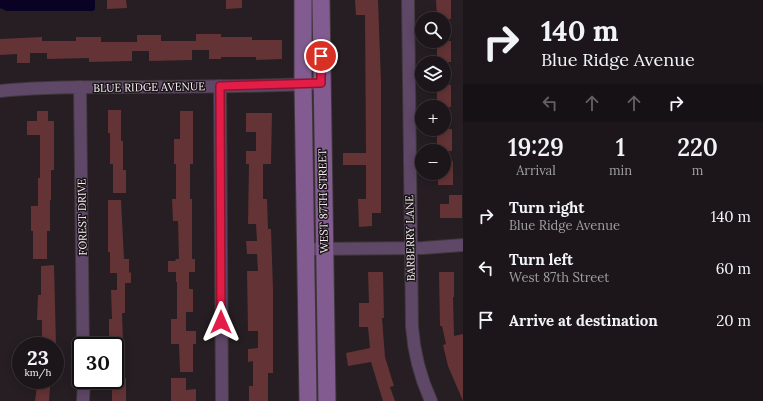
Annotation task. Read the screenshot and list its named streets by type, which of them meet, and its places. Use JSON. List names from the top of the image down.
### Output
{
  "streets": {
    "main road": ["WEST 87TH STREET"],
    "street": ["BLUE RIDGE AVENUE", "FOREST DRIVE", "BARBERRY LANE"]
  },
  "crossings": [
    ["BLUE RIDGE AVENUE", "WEST 87TH STREET"],
    ["BLUE RIDGE AVENUE", "FOREST DRIVE"]
  ],
  "page": {
    "turn": ["140 m", "Blue Ridge Avenue"],
    "map_buttons": ["+", "−"],
    "eta": [
      "19:29",
      "Arrival",
      "1",
      "min",
      "220",
      "m"
    ],
    "list": [
      {
        "name": "Turn right",
        "note": "Blue Ridge Avenue",
        "value": "140 m"
      },
      {
        "name": "Turn left",
        "note": "West 87th Street",
        "value": "60 m"
      },
      {
        "name": "Arrive at destination",
        "value": "20 m"
      }
    ],
    "speed": "23 km/h",
    "limit": "30"
  }
}
